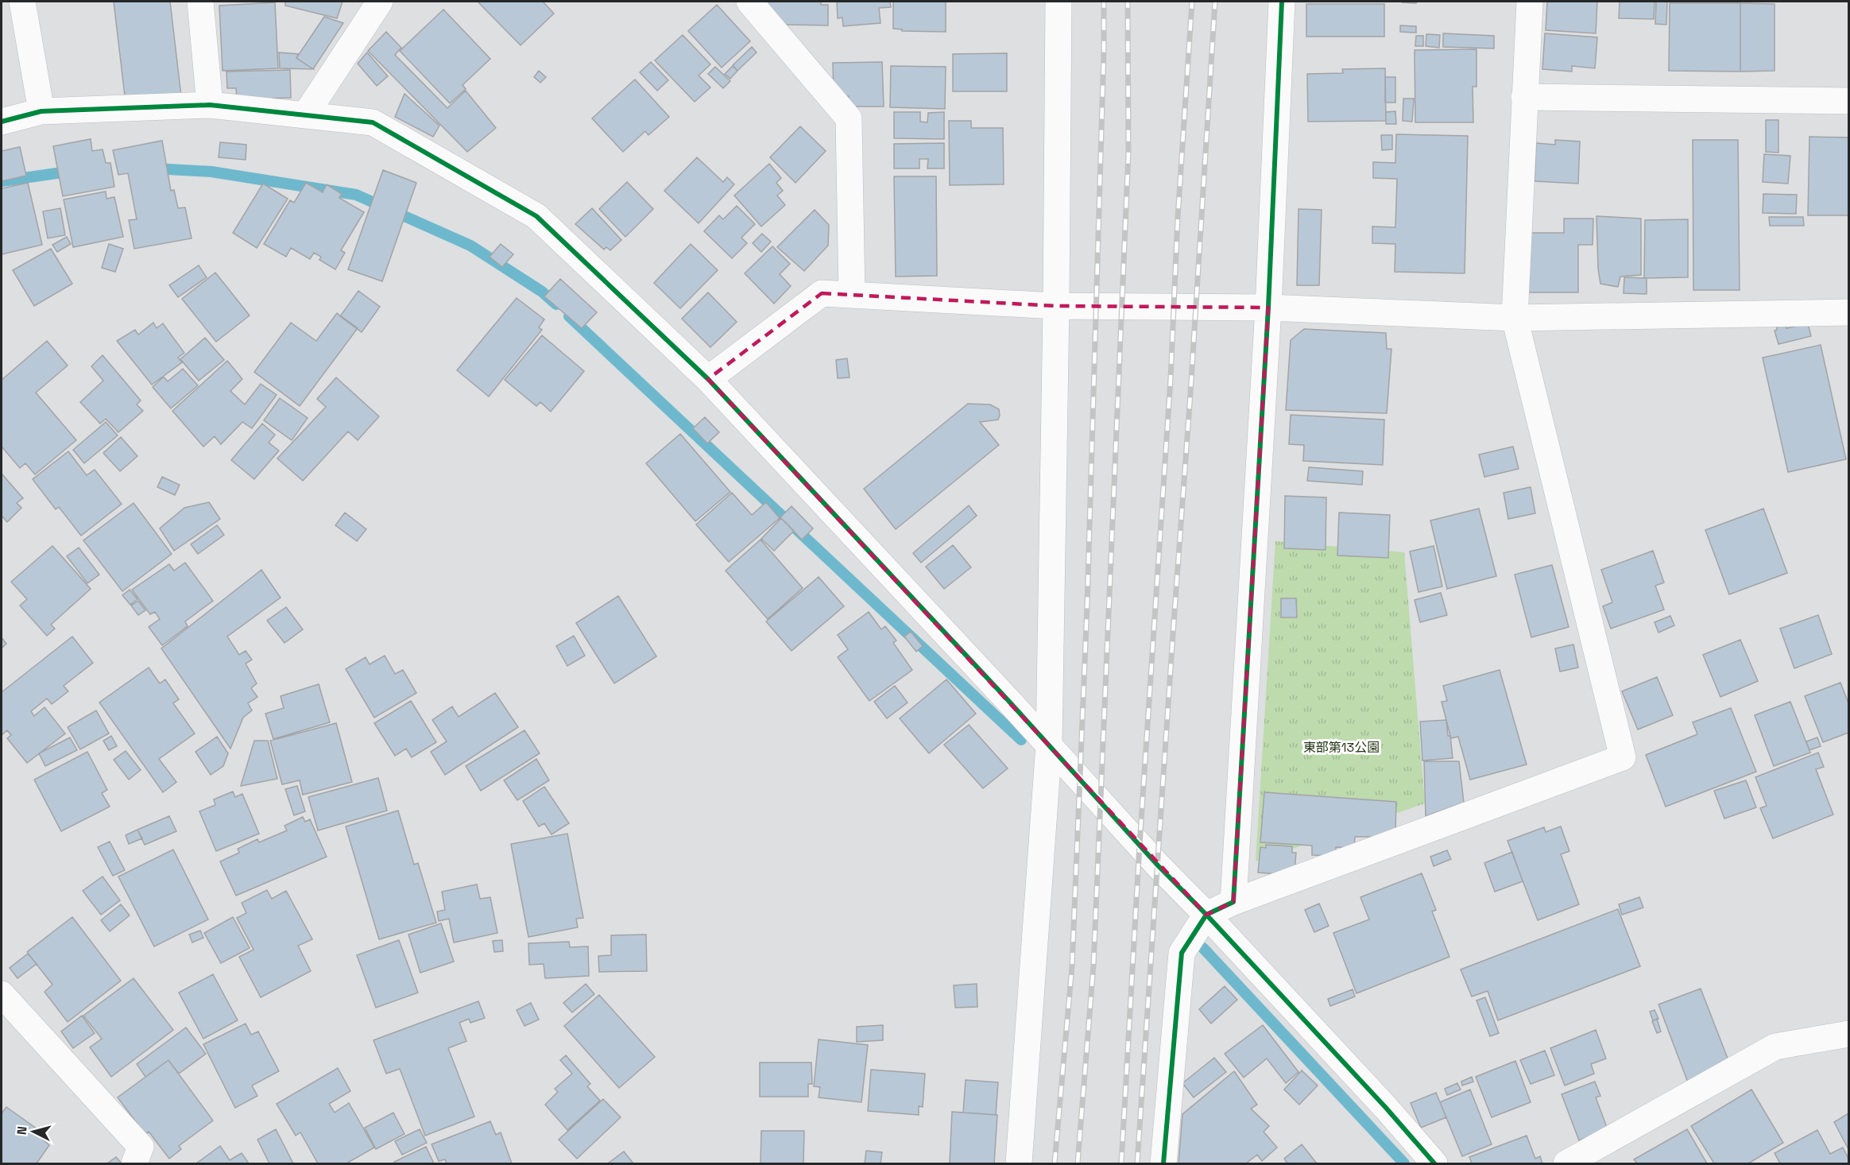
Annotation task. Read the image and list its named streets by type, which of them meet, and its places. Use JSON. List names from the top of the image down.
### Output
{
  "parks": ["東部第13公園"],
  "north": "left"
}
